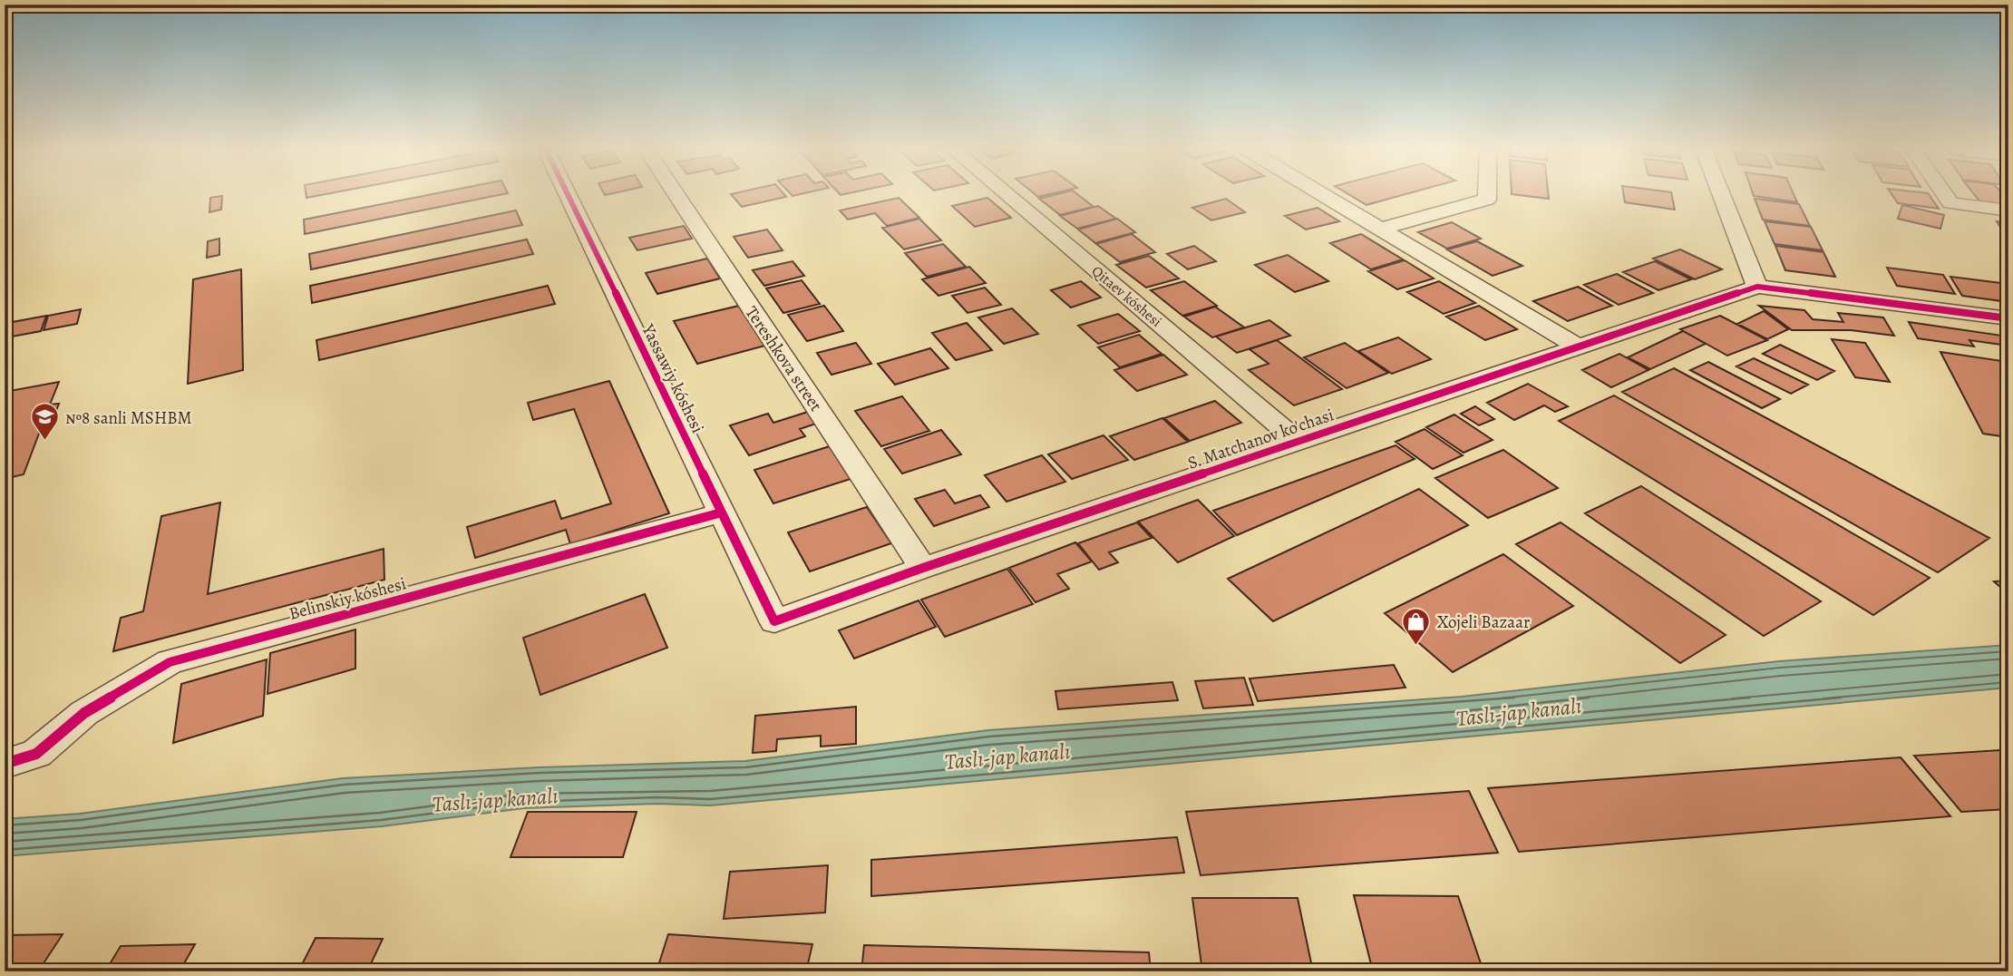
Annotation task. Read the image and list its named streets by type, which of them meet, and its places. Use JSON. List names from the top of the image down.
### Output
{
  "streets": {
    "street": [
      "Qitaev kóshesi",
      "Tereshkova street",
      "Yassawiy kóshesi",
      "S. Matchanov ko'chasi",
      "Belinskiy kóshesi"
    ]
  },
  "crossings": [
    ["Qitaev kóshesi", "S. Matchanov ko'chasi"],
    ["Tereshkova street", "S. Matchanov ko'chasi"],
    ["Yassawiy kóshesi", "S. Matchanov ko'chasi"],
    ["Yassawiy kóshesi", "Belinskiy kóshesi"]
  ],
  "water": ["Taslı-jap kanalı"],
  "places": {
    "school or university": ["№8 sanli MSHBM"],
    "shop": ["Xojeli Bazaar"]
  }
}
